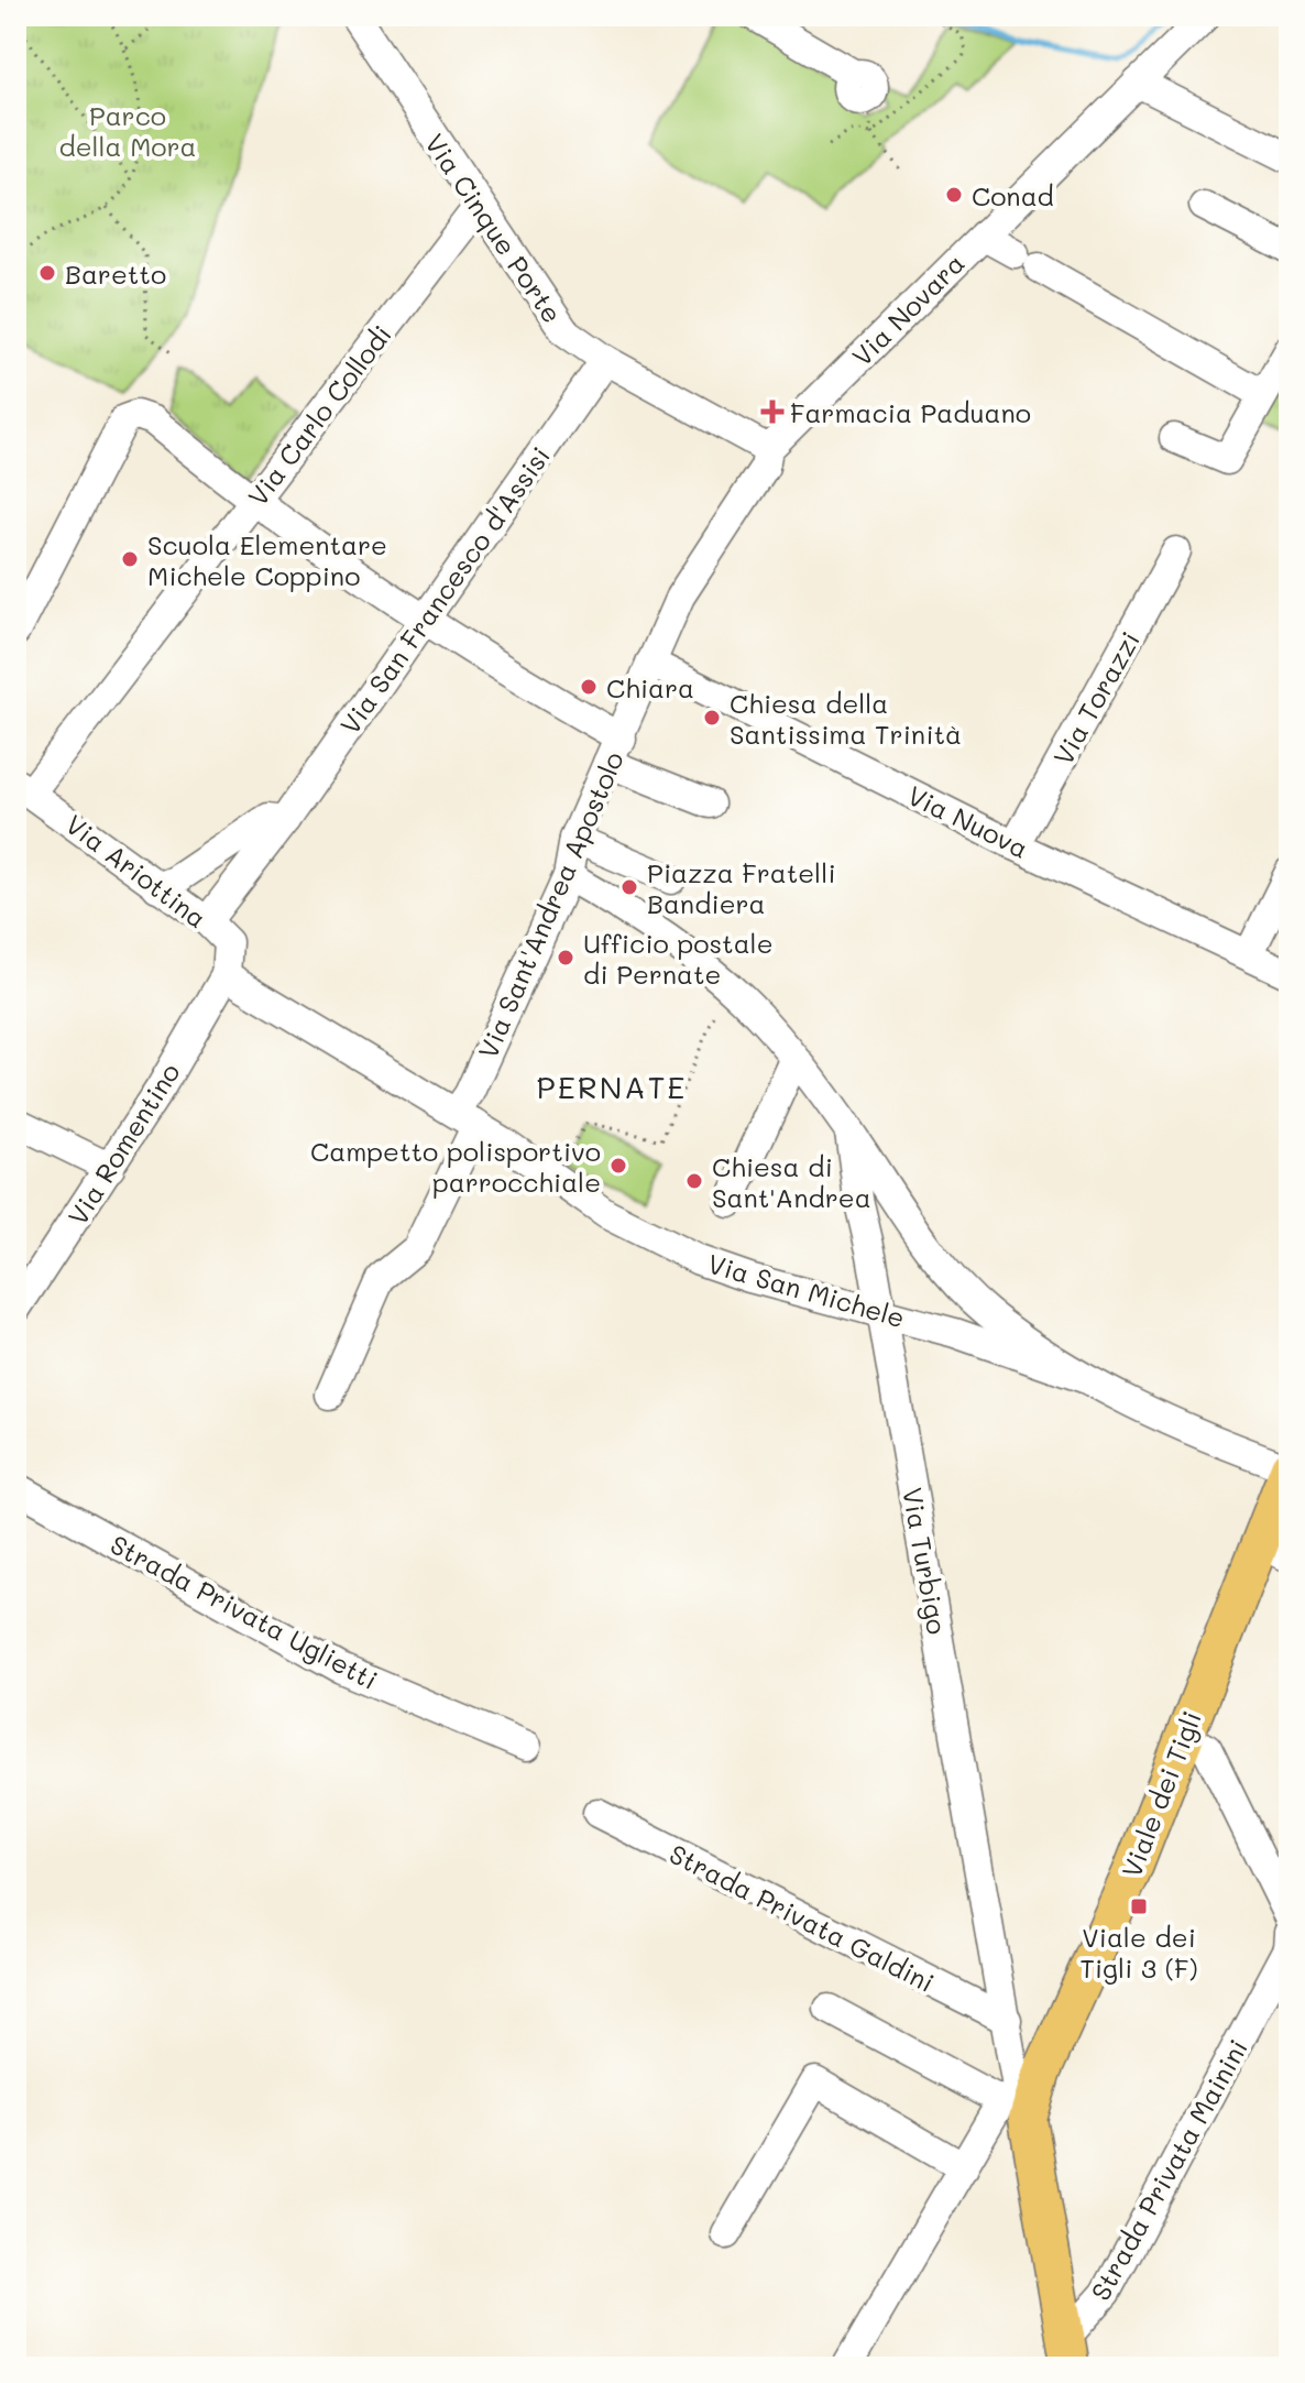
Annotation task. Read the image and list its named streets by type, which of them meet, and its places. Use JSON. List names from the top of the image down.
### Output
{
  "streets": {
    "main road": ["Via Turbigo", "Viale dei Tigli"],
    "street": [
      "Via Cinque Porte",
      "Via Novara",
      "Via Carlo Collodi",
      "Via San Francesco d'Assisi",
      "Via Torazzi",
      "Via Nuova",
      "Via Ariottina",
      "Via Sant'Andrea Apostolo",
      "Via Romentino",
      "Via San Michele",
      "Strada Privata Uglietti",
      "Strada Privata Galdini",
      "Strada Privata Mainini"
    ]
  },
  "crossings": [
    ["Via Cinque Porte", "Via Novara"],
    ["Via Cinque Porte", "Via Carlo Collodi"],
    ["Via Cinque Porte", "Via San Francesco d'Assisi"],
    ["Via Novara", "Via Nuova"],
    ["Via Novara", "Via Sant'Andrea Apostolo"],
    ["Via Carlo Collodi", "Via Ariottina"],
    ["Via San Francesco d'Assisi", "Via Ariottina"],
    ["Via Torazzi", "Via Nuova"],
    ["Via Ariottina", "Via Romentino"],
    ["Via Sant'Andrea Apostolo", "Via San Michele"],
    ["Via Sant'Andrea Apostolo", "Via Turbigo"],
    ["Via San Michele", "Via Turbigo"],
    ["Via Turbigo", "Viale dei Tigli"],
    ["Via Turbigo", "Strada Privata Galdini"],
    ["Via Turbigo", "Strada Privata Mainini"]
  ],
  "districts": ["PERNATE"],
  "parks": ["Parco della Mora"],
  "places": {
    "other": [
      "Conad",
      "Baretto",
      "Scuola Elementare Michele Coppino",
      "Chiara",
      "Chiesa della Santissima Trinità",
      "Piazza Fratelli Bandiera",
      "Ufficio postale di Pernate",
      "Campetto polisportivo parrocchiale",
      "Chiesa di Sant'Andrea"
    ],
    "health": ["Farmacia Paduano"],
    "transit": ["Viale dei Tigli 3 (F)"]
  }
}
